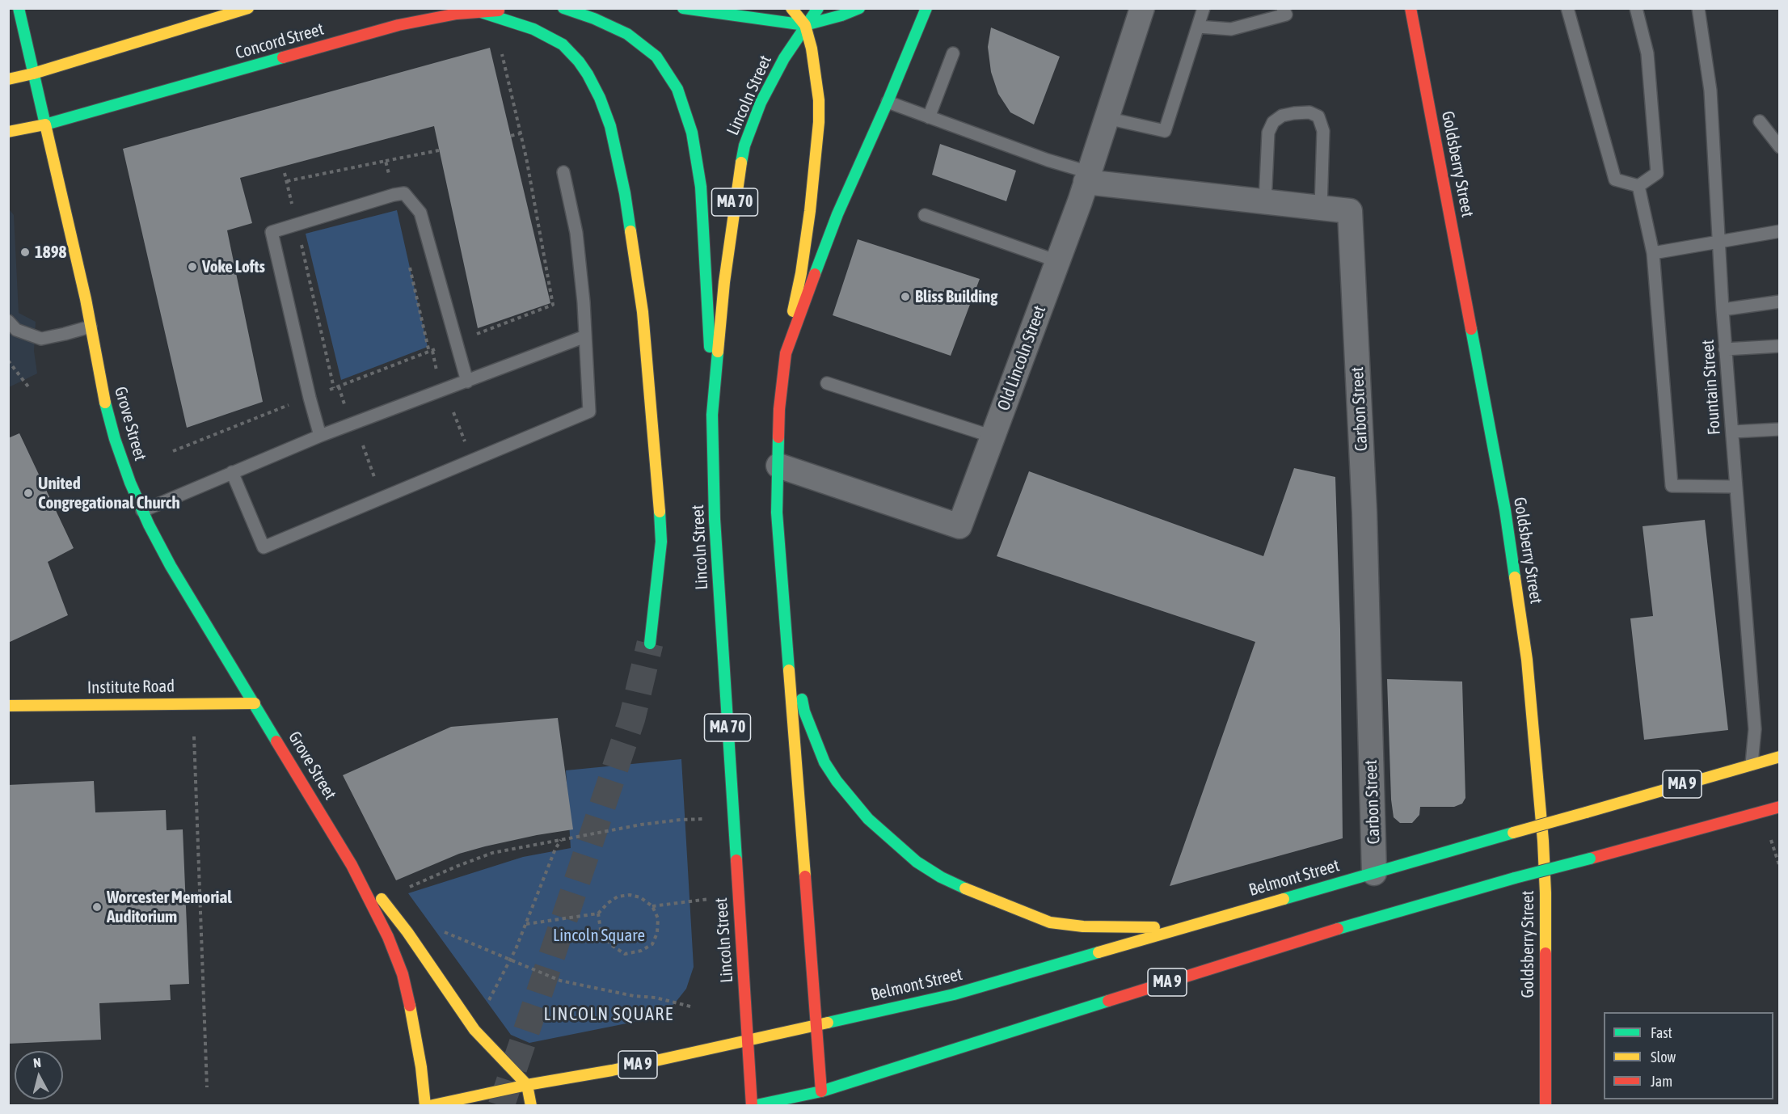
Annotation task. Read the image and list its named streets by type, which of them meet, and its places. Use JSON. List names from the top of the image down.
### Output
{
  "streets": {
    "main road": [
      "Concord Street",
      "Lincoln Street",
      "Goldsberry Street",
      "MA 70",
      "Grove Street",
      "Institute Road",
      "MA 9",
      "Belmont Street"
    ],
    "street": ["Old Lincoln Street", "Carbon Street"],
    "lane": ["Fountain Street"]
  },
  "crossings": [
    ["Concord Street", "Grove Street"],
    ["Lincoln Street", "MA 9"],
    ["Old Lincoln Street", "Carbon Street"],
    ["Fountain Street", "Belmont Street"],
    ["Carbon Street", "Belmont Street"],
    ["Grove Street", "Institute Road"],
    ["Grove Street", "MA 9"],
    ["MA 9", "Belmont Street"]
  ],
  "districts": ["LINCOLN SQUARE"],
  "parks": ["Lincoln Square"],
  "places": [
    "1898",
    "Voke Lofts",
    "Bliss Building",
    "United Congregational Church",
    "Worcester Memorial Auditorium"
  ],
  "legend": ["Fast", "Slow", "Jam"],
  "north": "top"
}
